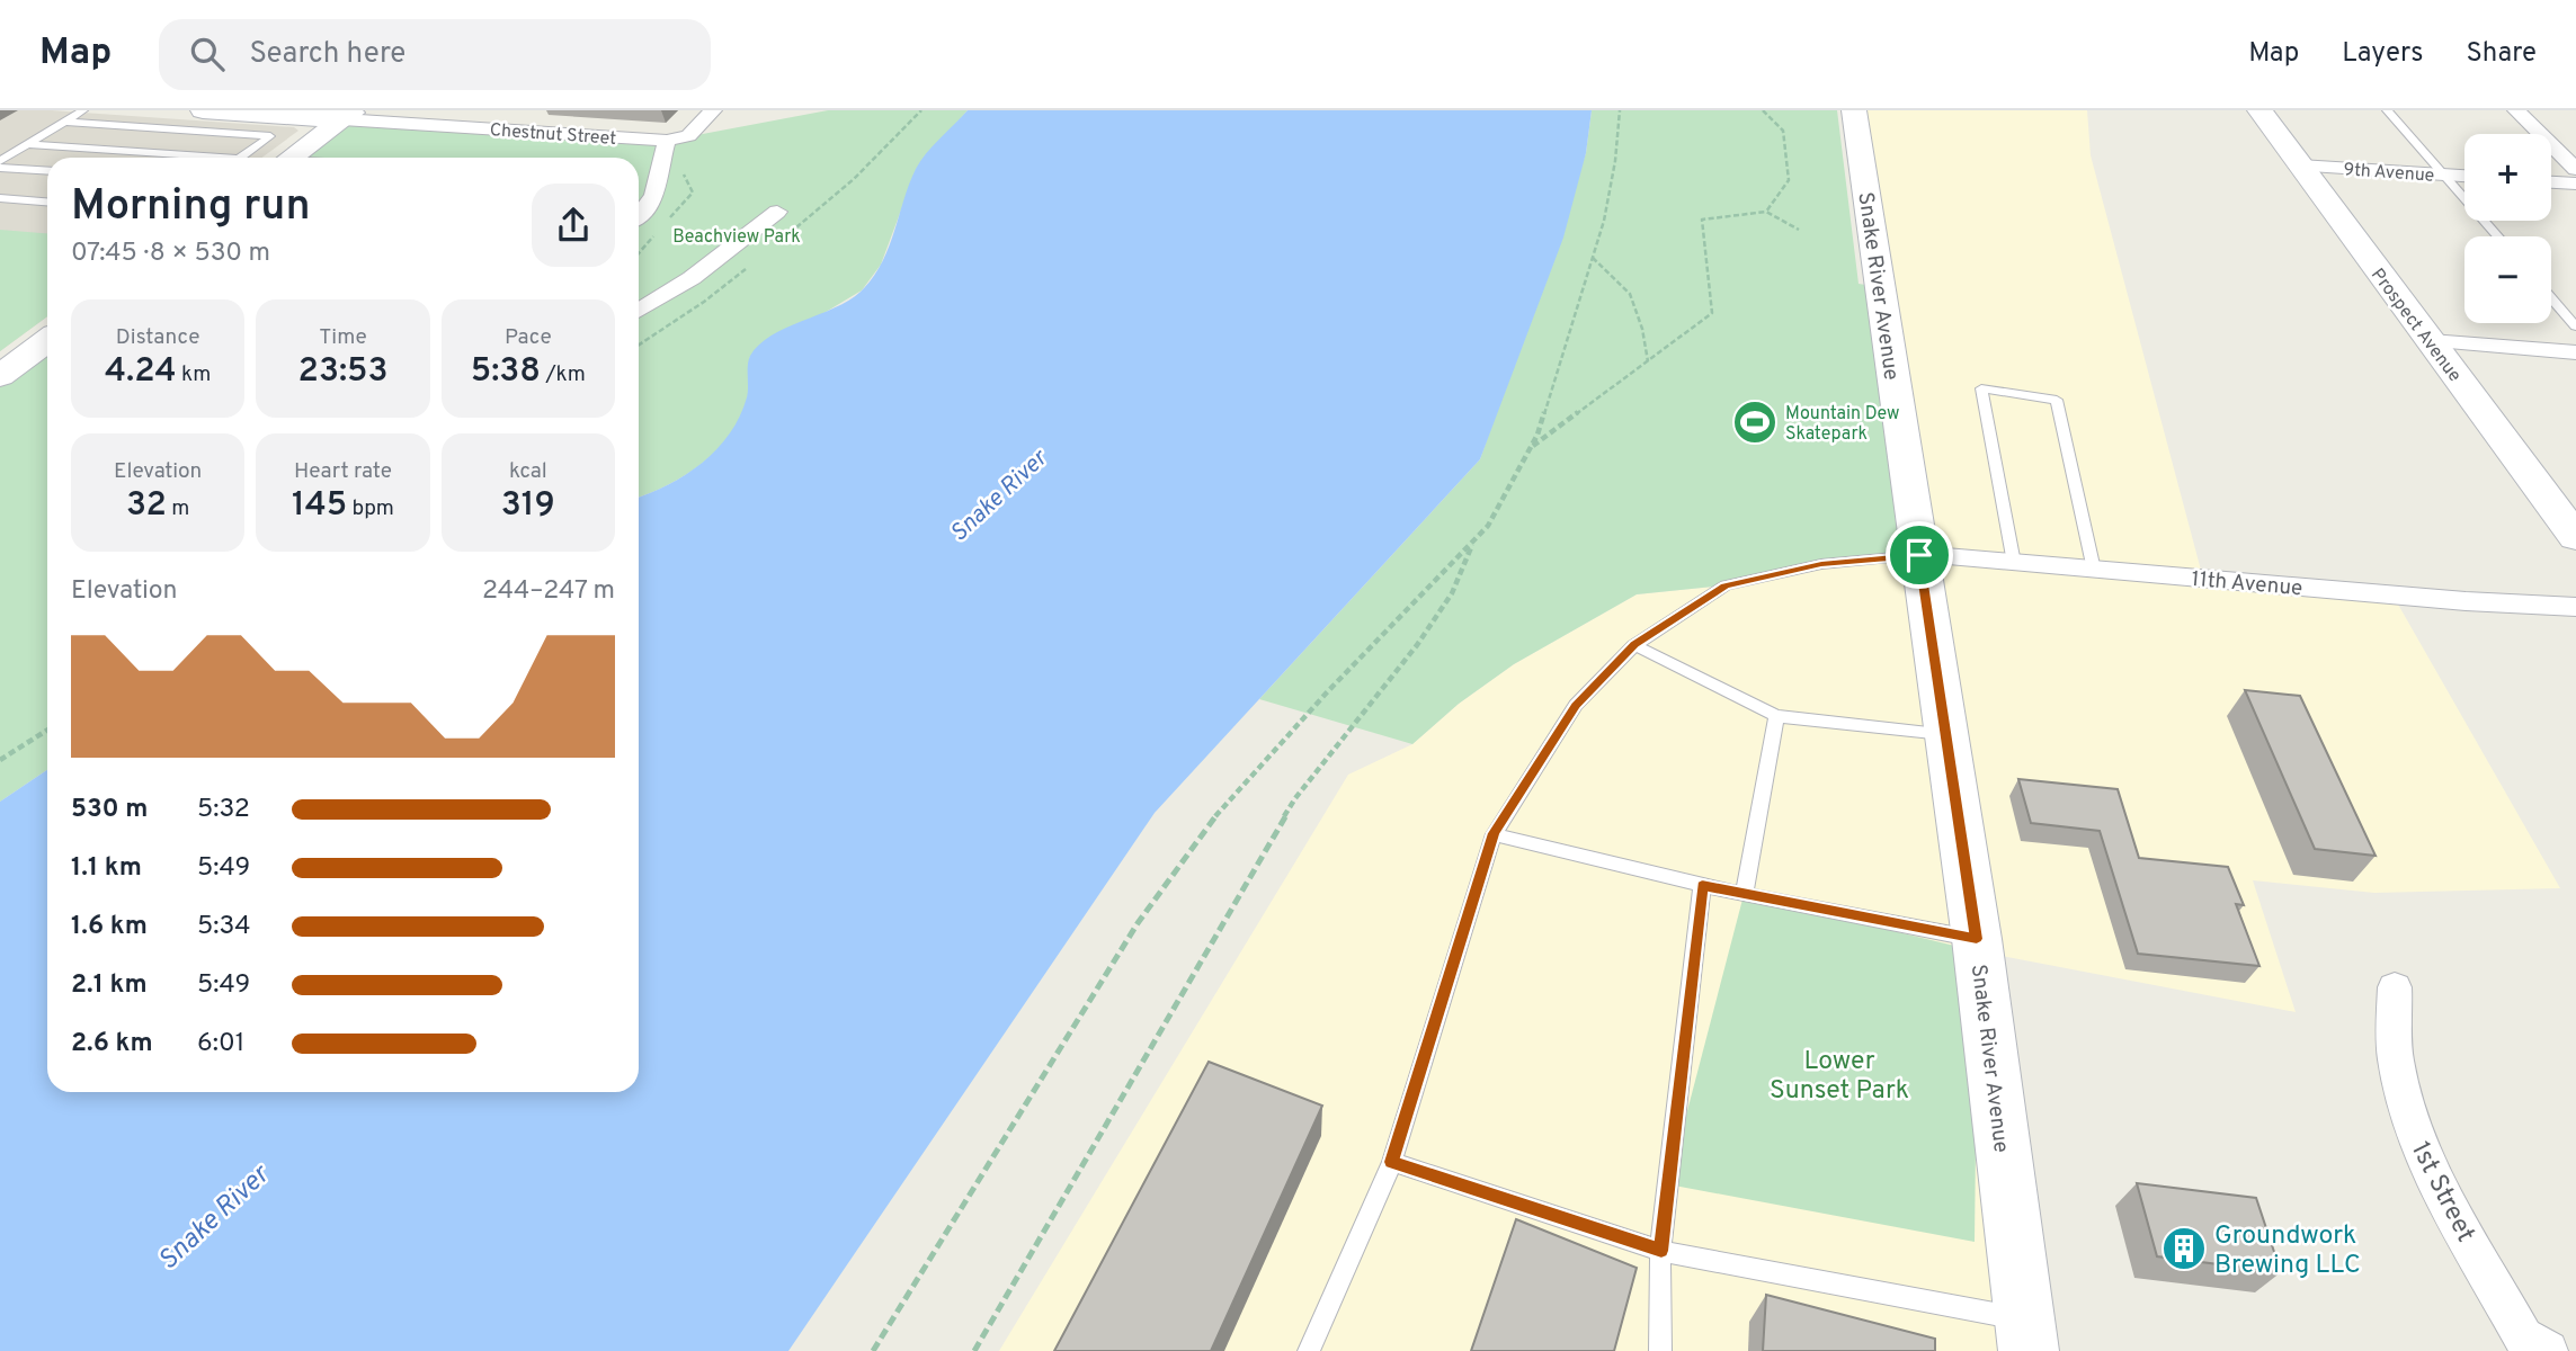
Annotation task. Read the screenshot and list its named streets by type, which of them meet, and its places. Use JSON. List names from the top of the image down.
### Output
{
  "streets": {
    "main road": ["Chestnut Street", "Snake River Avenue", "Prospect Avenue"],
    "street": ["9th Avenue", "11th Avenue", "1st Street"]
  },
  "crossings": [
    ["9th Avenue", "Prospect Avenue"],
    ["Snake River Avenue", "11th Avenue"]
  ],
  "water": ["Snake River"],
  "parks": ["Beachview Park", "Lower Sunset Park"],
  "places": {
    "sports": ["Mountain Dew Skatepark"],
    "building": ["Groundwork Brewing LLC"]
  },
  "page": {
    "header": "Map",
    "search": "Search here",
    "nav": ["Map", "Layers", "Share"],
    "map_buttons": ["+", "−"],
    "heading": ["Morning run", "07:45 · 8 × 530 m"],
    "stats": [
      ["Distance", "4.24 km"],
      ["Time", "23:53"],
      ["Pace", "5:38 /km"],
      ["Elevation", "32 m"],
      ["Heart rate", "145 bpm"],
      ["kcal", "319"]
    ],
    "chart": ["Elevation", "244–247 m"],
    "list": [
      {
        "name": "530 m",
        "note": "5:32"
      },
      {
        "name": "1.1 km",
        "note": "5:49"
      },
      {
        "name": "1.6 km",
        "note": "5:34"
      },
      {
        "name": "2.1 km",
        "note": "5:49"
      },
      {
        "name": "2.6 km",
        "note": "6:01"
      }
    ]
  }
}
